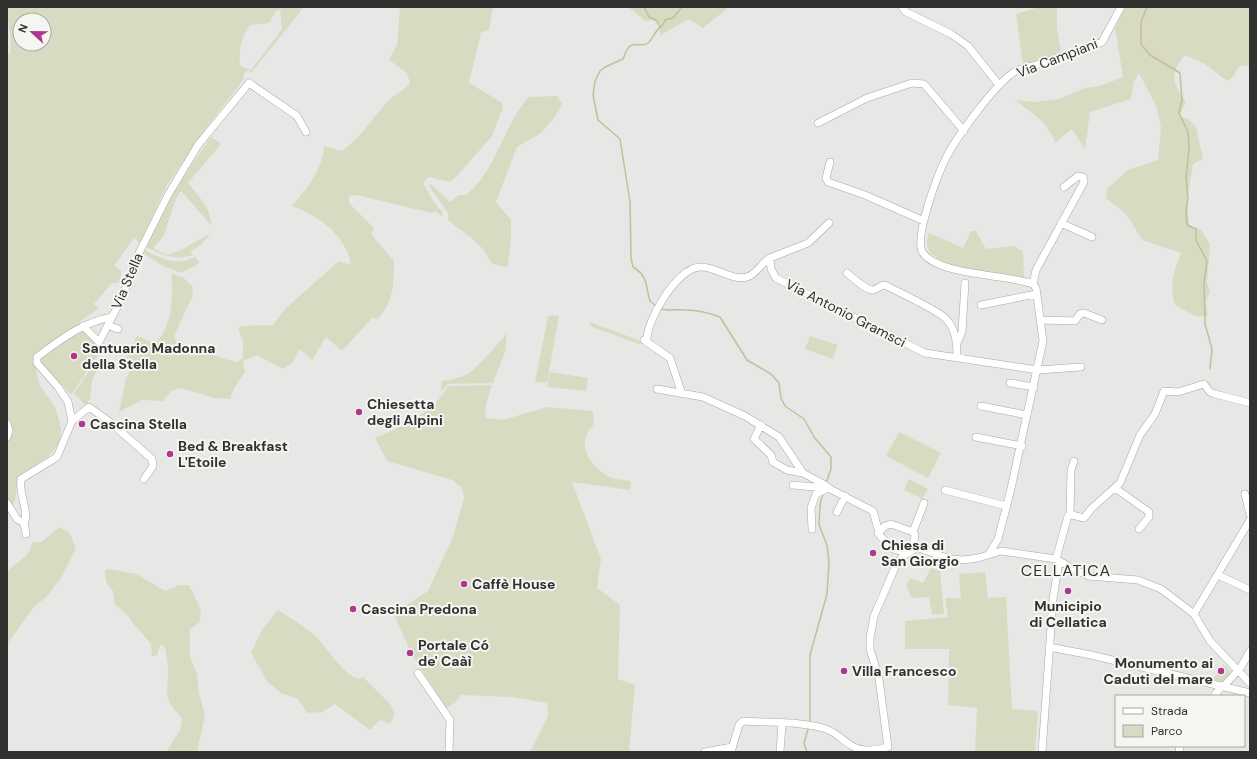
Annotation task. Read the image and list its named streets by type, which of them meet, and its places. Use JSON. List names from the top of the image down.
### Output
{
  "streets": {
    "street": ["Via Campiani", "Via Stella", "Via Antonio Gramsci"]
  },
  "districts": ["CELLATICA"],
  "places": [
    "Santuario Madonna della Stella",
    "Chiesetta degli Alpini",
    "Cascina Stella",
    "Bed & Breakfast L'Etoile",
    "Chiesa di San Giorgio",
    "Caffè House",
    "Municipio di Cellatica",
    "Cascina Predona",
    "Portale Có de' Caàì",
    "Villa Francesco",
    "Monumento ai Caduti del mare"
  ],
  "legend": ["Strada", "Parco"],
  "north": "left"
}
